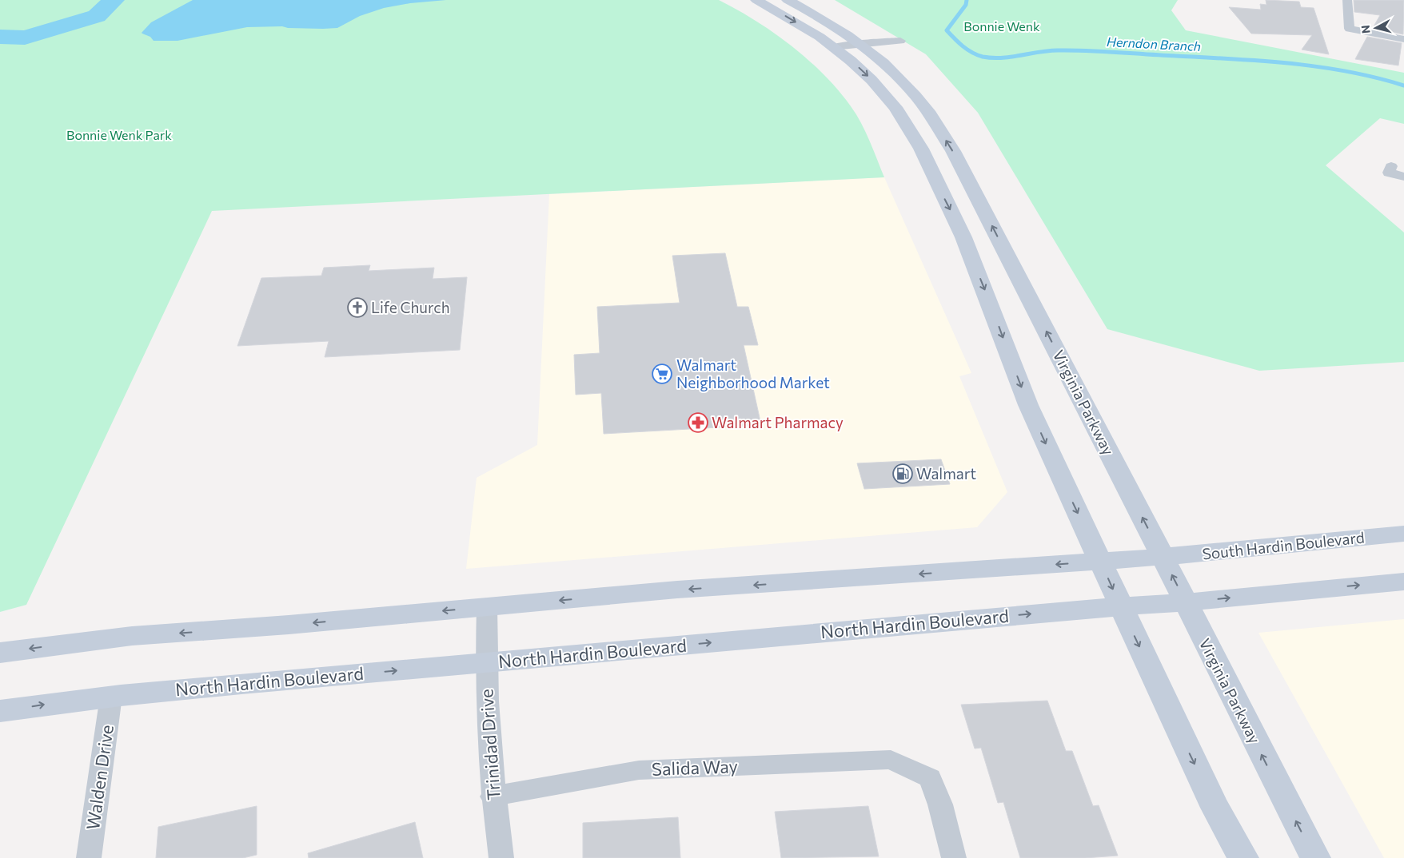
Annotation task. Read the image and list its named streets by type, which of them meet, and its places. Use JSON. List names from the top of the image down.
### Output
{
  "streets": {
    "main road": ["Virginia Parkway", "South Hardin Boulevard", "North Hardin Boulevard"],
    "street": ["Trinidad Drive", "Salida Way", "Walden Drive"]
  },
  "crossings": [
    ["Virginia Parkway", "South Hardin Boulevard"],
    ["Virginia Parkway", "North Hardin Boulevard"],
    ["North Hardin Boulevard", "Trinidad Drive"],
    ["North Hardin Boulevard", "Walden Drive"],
    ["Trinidad Drive", "Salida Way"]
  ],
  "water": ["Herndon Branch"],
  "parks": ["Bonnie Wenk", "Bonnie Wenk Park"],
  "places": {
    "church": ["Life Church"],
    "supermarket": ["Walmart Neighborhood Market"],
    "pharmacy": ["Walmart Pharmacy"],
    "fuel station": ["Walmart"]
  },
  "north": "left"
}
